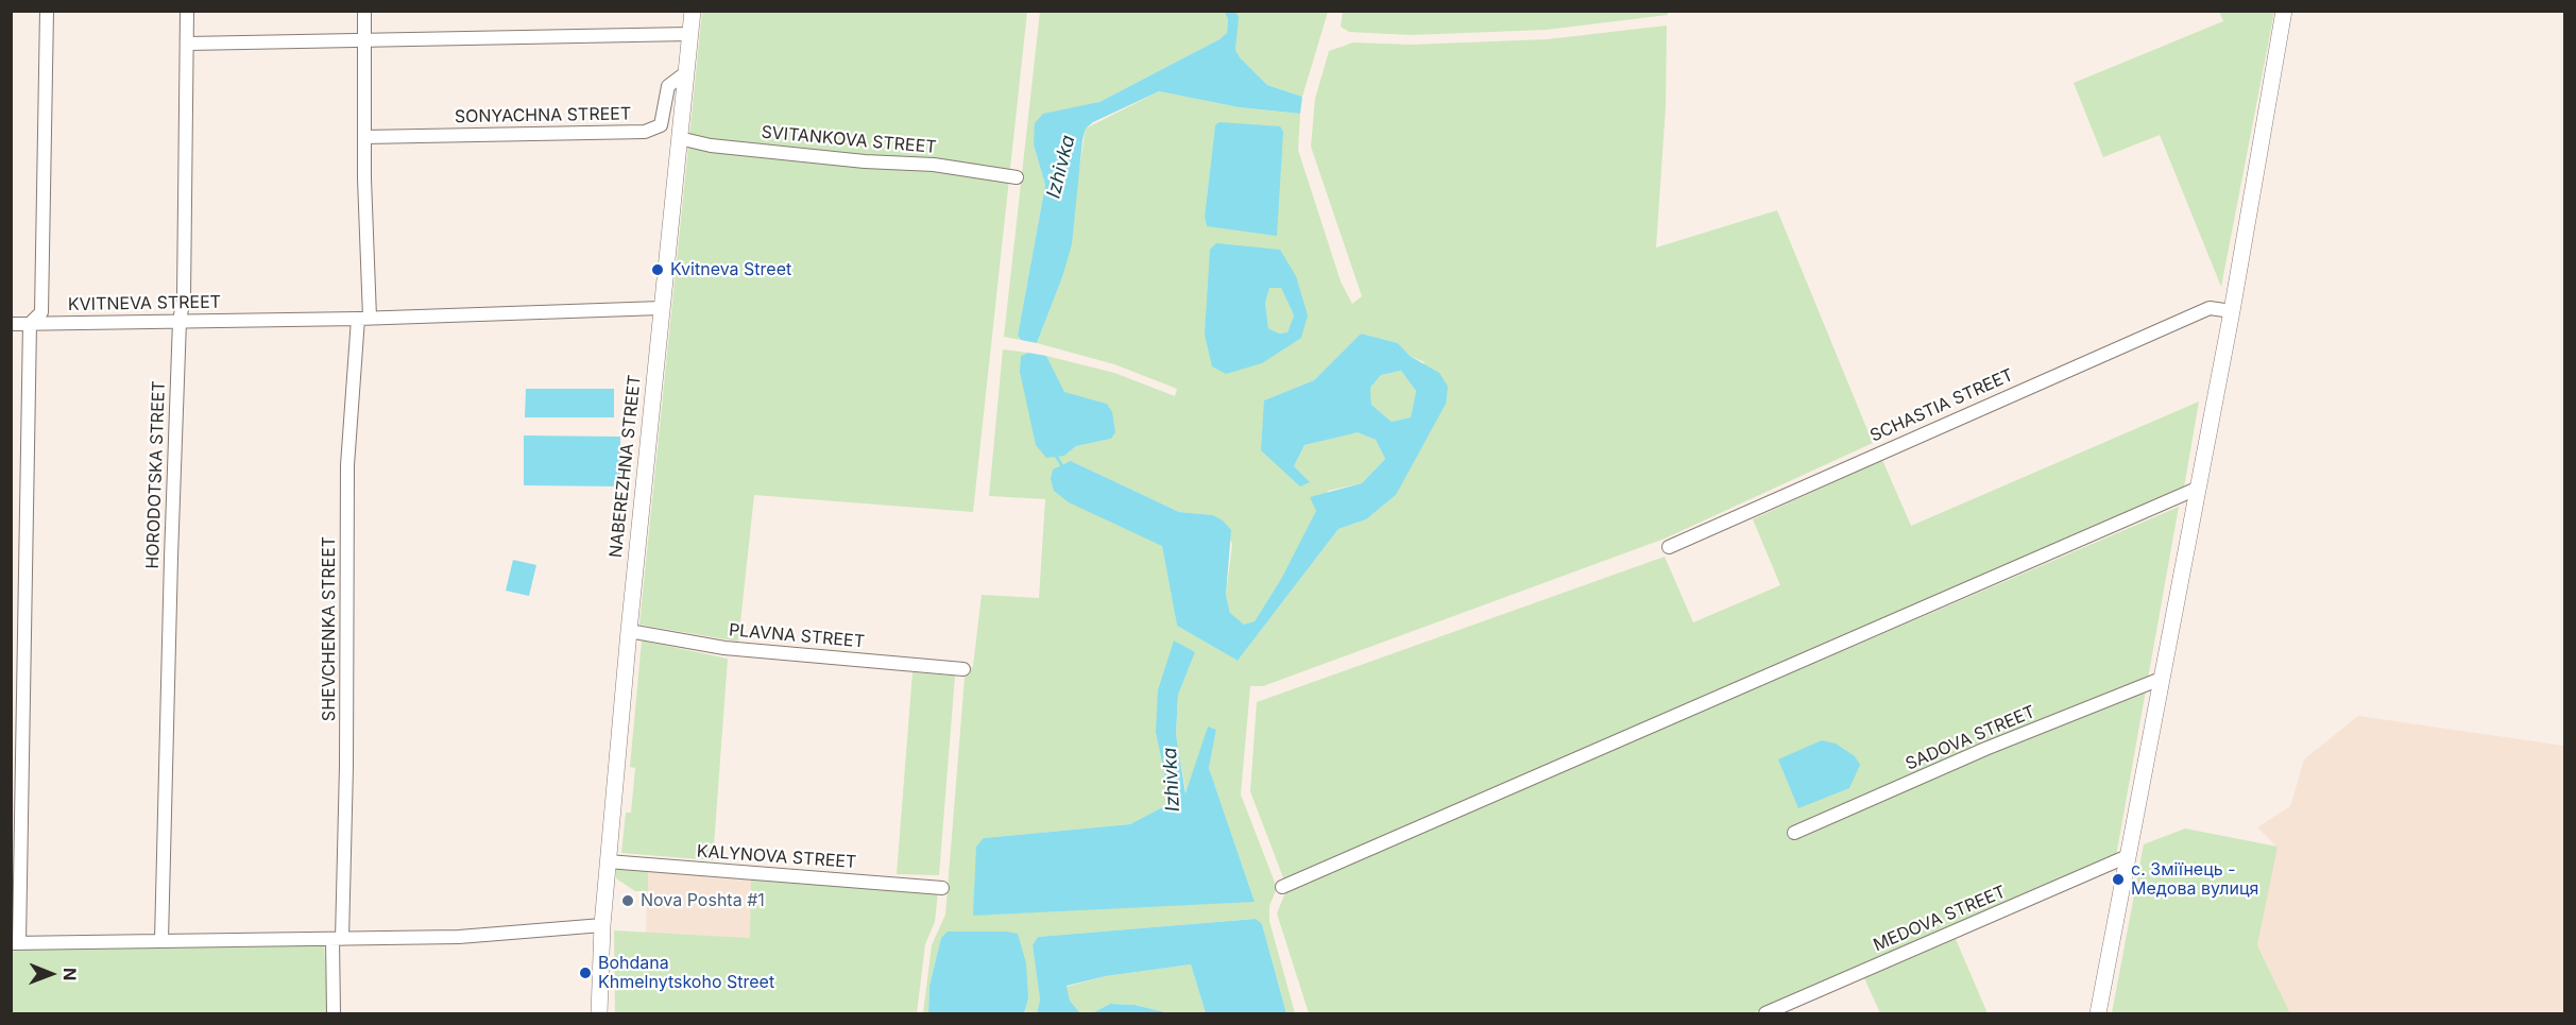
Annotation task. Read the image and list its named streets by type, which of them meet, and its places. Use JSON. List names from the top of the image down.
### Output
{
  "streets": {
    "street": [
      "SONYACHNA STREET",
      "SVITANKOVA STREET",
      "KVITNEVA STREET",
      "SCHASTIA STREET",
      "NABEREZHNA STREET",
      "HORODOTSKA STREET",
      "SHEVCHENKA STREET",
      "PLAVNA STREET",
      "SADOVA STREET",
      "KALYNOVA STREET",
      "MEDOVA STREET"
    ]
  },
  "crossings": [
    ["SONYACHNA STREET", "NABEREZHNA STREET"],
    ["SONYACHNA STREET", "SHEVCHENKA STREET"],
    ["SVITANKOVA STREET", "NABEREZHNA STREET"],
    ["KVITNEVA STREET", "NABEREZHNA STREET"],
    ["KVITNEVA STREET", "HORODOTSKA STREET"],
    ["KVITNEVA STREET", "SHEVCHENKA STREET"],
    ["NABEREZHNA STREET", "PLAVNA STREET"],
    ["NABEREZHNA STREET", "KALYNOVA STREET"]
  ],
  "water": ["Izhivka"],
  "places": [
    "Kvitneva Street",
    "с. Зміїнець - Медова вулиця",
    "Nova Poshta #1",
    "Bohdana Khmelnytskoho Street"
  ],
  "north": "right"
}
